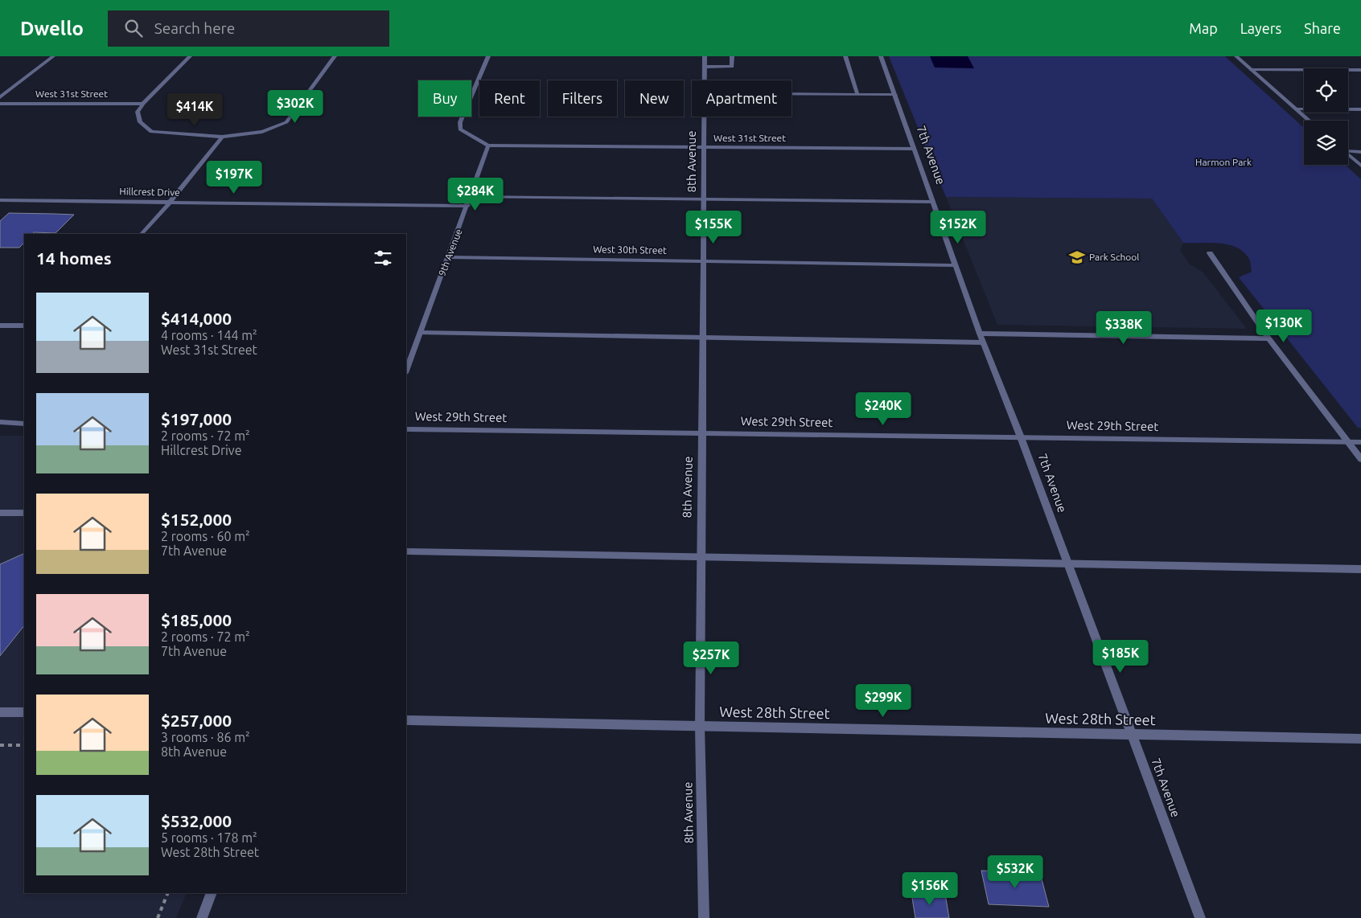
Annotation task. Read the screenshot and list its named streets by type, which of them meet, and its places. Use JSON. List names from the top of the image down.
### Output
{
  "streets": {
    "street": [
      "West 31st Street",
      "7th Avenue",
      "8th Avenue",
      "Hillcrest Drive",
      "West 30th Street",
      "9th Avenue",
      "West 29th Street",
      "West 28th Street"
    ]
  },
  "crossings": [
    ["West 31st Street", "7th Avenue"],
    ["West 31st Street", "8th Avenue"],
    ["West 31st Street", "9th Avenue"],
    ["7th Avenue", "West 30th Street"],
    ["7th Avenue", "West 29th Street"],
    ["7th Avenue", "West 28th Street"],
    ["8th Avenue", "West 30th Street"],
    ["8th Avenue", "West 29th Street"],
    ["8th Avenue", "West 28th Street"],
    ["Hillcrest Drive", "9th Avenue"],
    ["West 30th Street", "9th Avenue"]
  ],
  "parks": ["Harmon Park"],
  "places": {
    "school or university": ["Park School"]
  },
  "page": {
    "header": "Dwello",
    "search": "Search here",
    "nav": ["Map", "Layers", "Share"],
    "chip": [
      "Buy",
      "Rent",
      "Filters",
      "New",
      "Apartment"
    ],
    "price": [
      "$302K",
      "$414K",
      "$197K",
      "$284K",
      "$155K",
      "$152K",
      "$130K",
      "$338K",
      "$240K",
      "$185K",
      "$257K",
      "$299K",
      "$532K",
      "$156K"
    ],
    "heading": "14 homes",
    "list": [
      {
        "name": "$414,000",
        "note": "4 rooms · 144 m² · West 31st Street"
      },
      {
        "name": "$197,000",
        "note": "2 rooms · 72 m² · Hillcrest Drive"
      },
      {
        "name": "$152,000",
        "note": "2 rooms · 60 m² · 7th Avenue"
      },
      {
        "name": "$185,000",
        "note": "2 rooms · 72 m² · 7th Avenue"
      },
      {
        "name": "$257,000",
        "note": "3 rooms · 86 m² · 8th Avenue"
      },
      {
        "name": "$532,000",
        "note": "5 rooms · 178 m² · West 28th Street"
      }
    ]
  }
}
